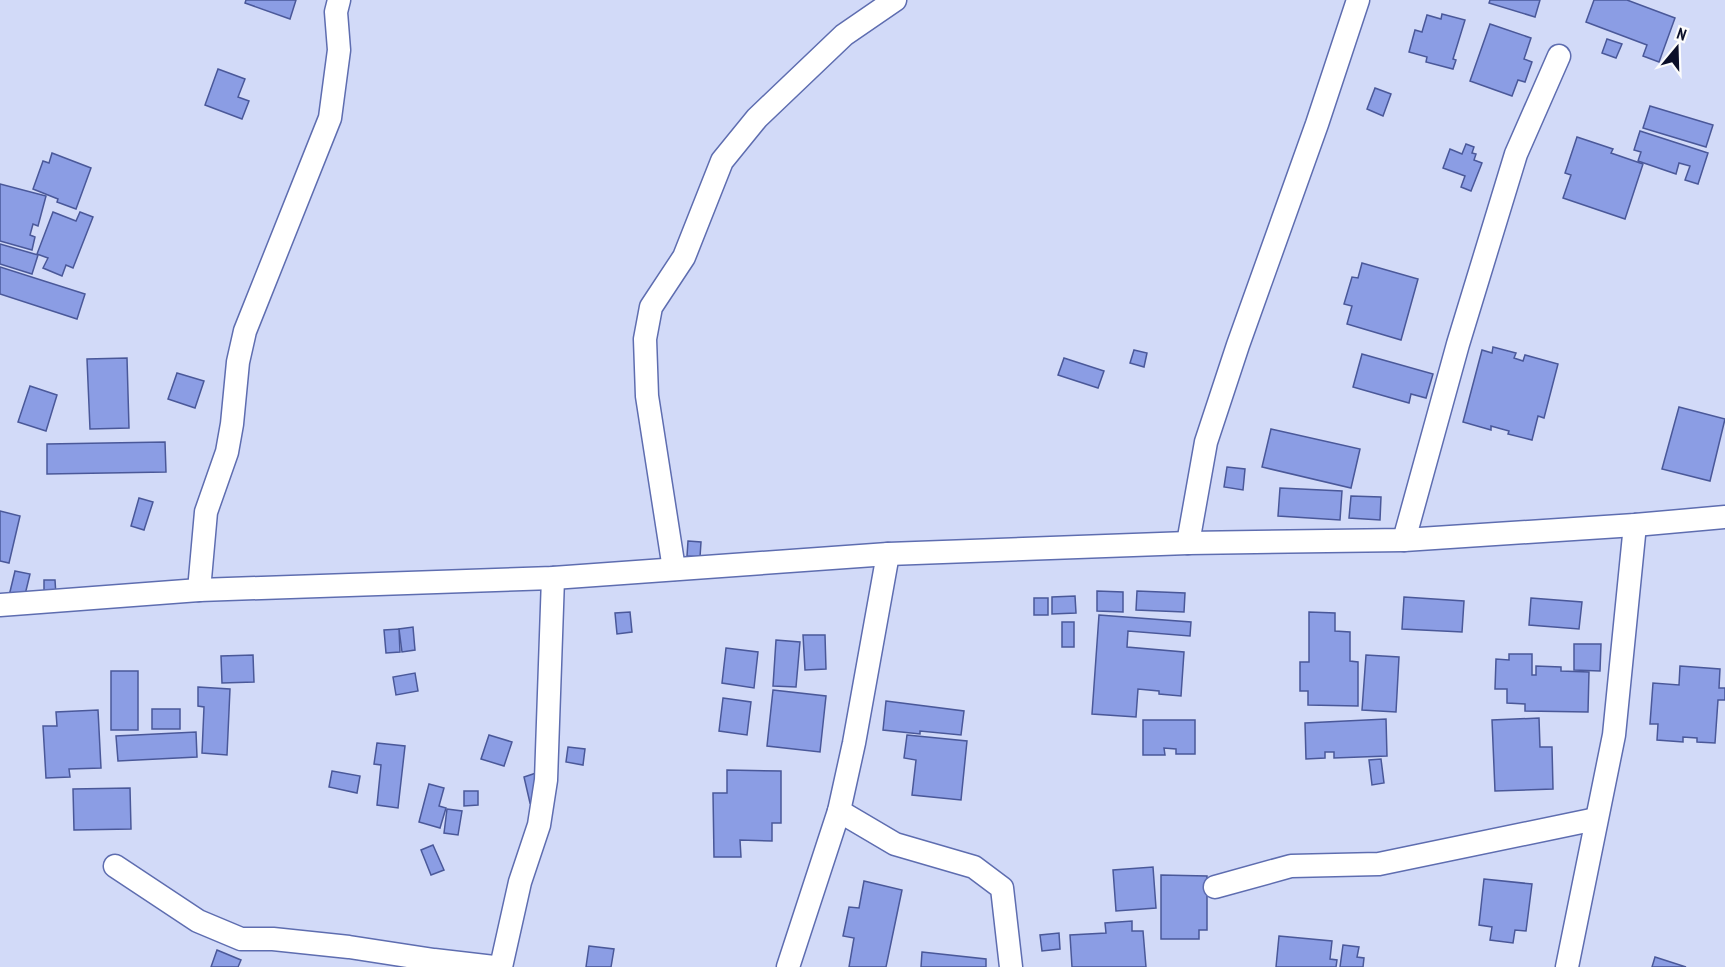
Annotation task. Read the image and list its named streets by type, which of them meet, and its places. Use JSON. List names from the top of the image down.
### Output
{
  "north": "top"
}
